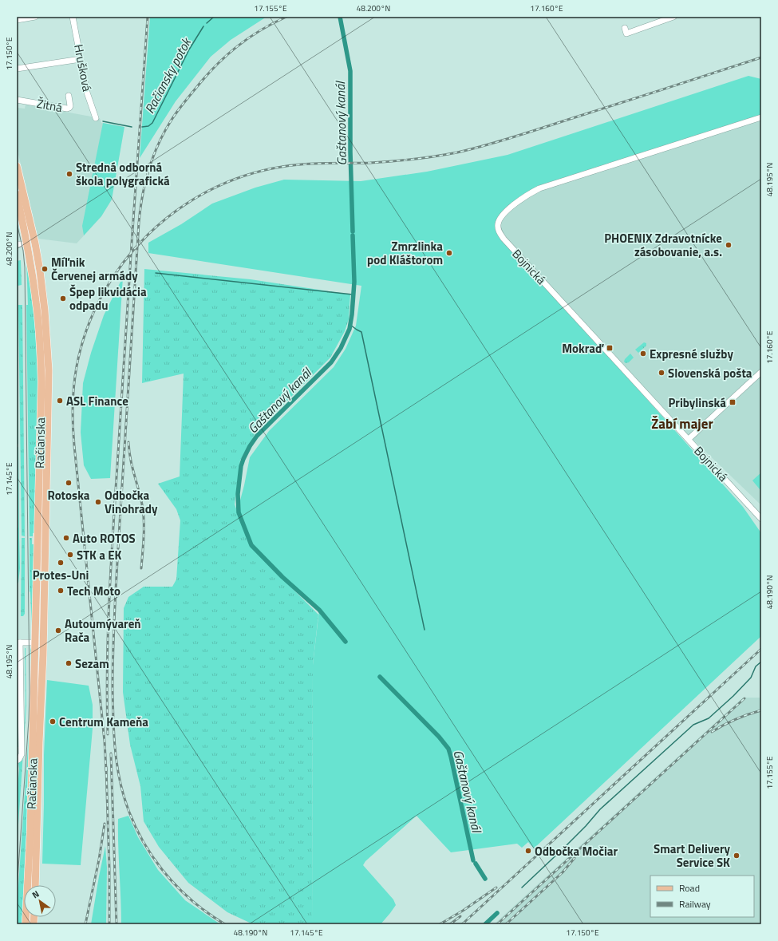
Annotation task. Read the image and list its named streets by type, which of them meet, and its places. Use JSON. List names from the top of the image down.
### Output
{
  "streets": {
    "main road": ["Račianska"],
    "street": ["Hrušková", "Žitná", "Bojnická"]
  },
  "districts": ["Žabí majer"],
  "water": ["Račiansky potok", "Gaštanový kanál"],
  "places": {
    "other": [
      "Stredná odborná škola polygrafická",
      "PHOENIX Zdravotnícke zásobovanie, a.s.",
      "Zmrzlinka pod Kláštorom",
      "Míľnik Červenej armády",
      "Špep likvidácia odpadu",
      "Expresné služby",
      "Slovenská pošta",
      "ASL Finance",
      "Rotoska",
      "Odbočka Vinohrady",
      "Auto ROTOS",
      "STK a EK",
      "Protes-Uni",
      "Tech Moto",
      "Autoumývareň Rača",
      "Sezam",
      "Centrum Kameňa",
      "Odbočka Močiar",
      "Smart Delivery Service SK"
    ],
    "transit": ["Mokraď", "Pribylinská"]
  },
  "legend": ["Road", "Railway"],
  "north": "top left",
  "coordinates": [
    "17.155°E",
    "48.200°N",
    "17.160°E",
    "17.150°E",
    "48.195°N",
    "17.145°E",
    "48.190°N"
  ]
}
